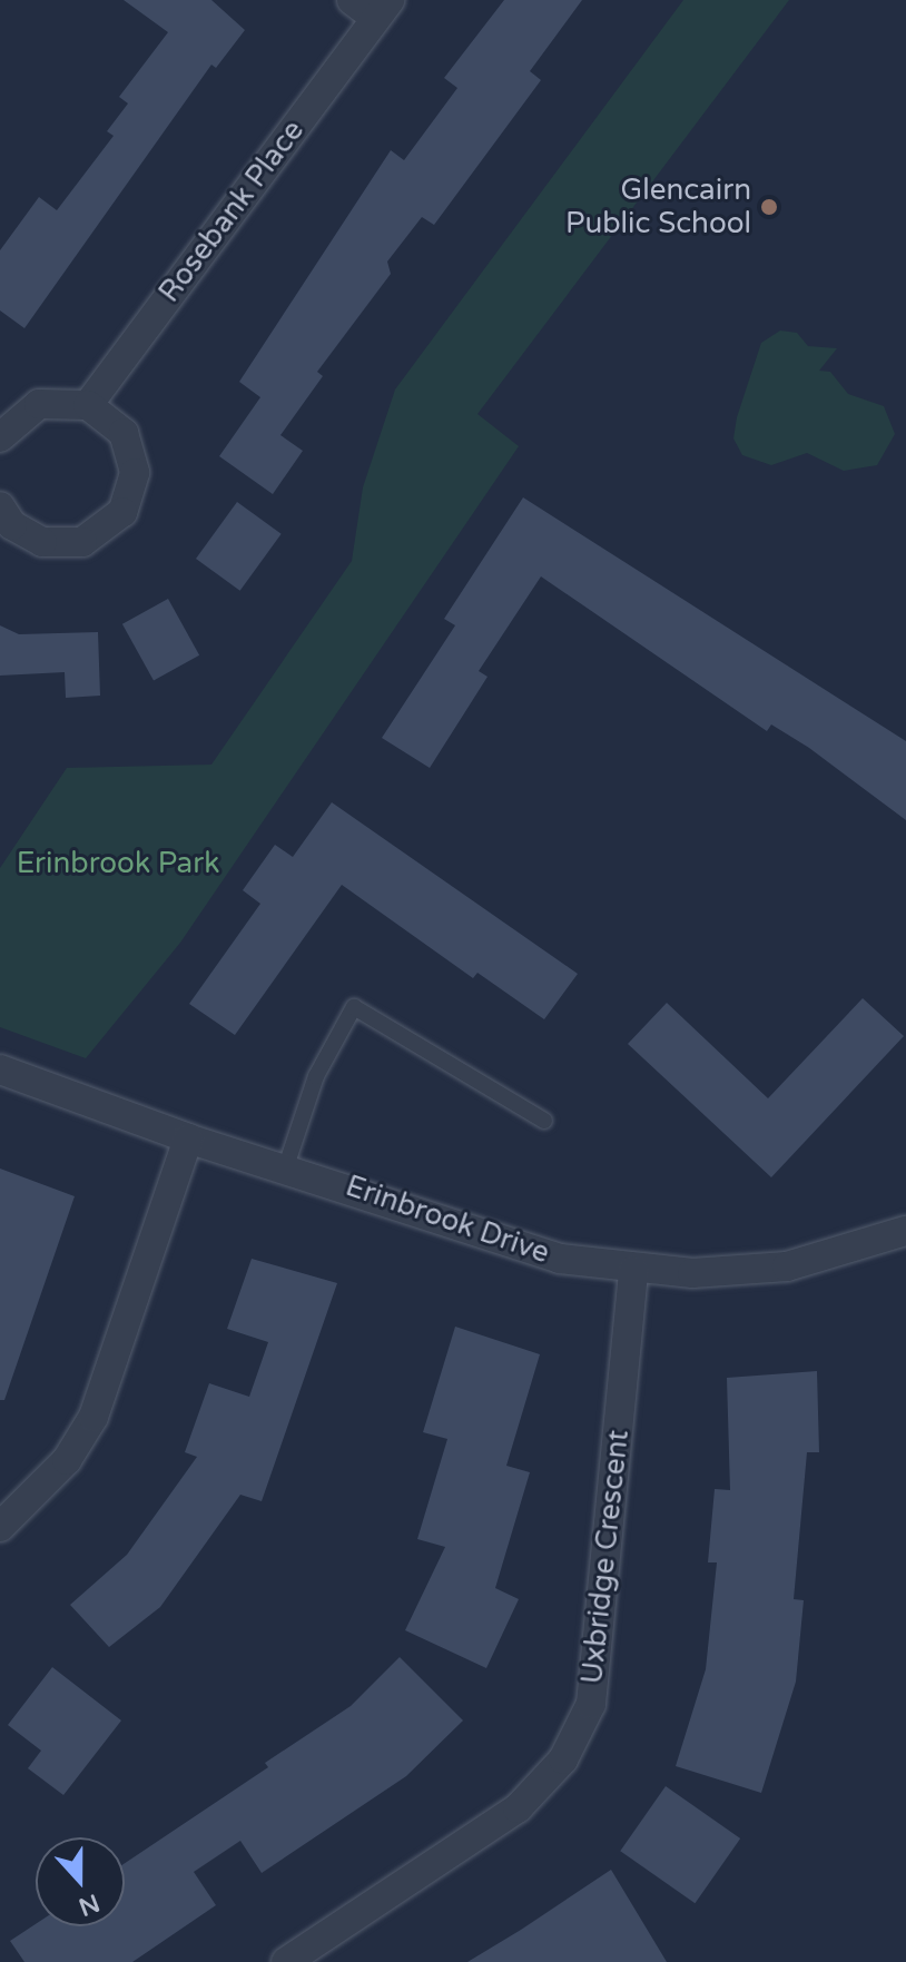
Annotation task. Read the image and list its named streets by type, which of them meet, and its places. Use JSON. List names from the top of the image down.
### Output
{
  "streets": {
    "street": ["Rosebank Place", "Erinbrook Drive", "Uxbridge Crescent"]
  },
  "crossings": [
    ["Erinbrook Drive", "Uxbridge Crescent"]
  ],
  "parks": ["Erinbrook Park"],
  "places": ["Glencairn Public School"],
  "north": "bottom"
}
